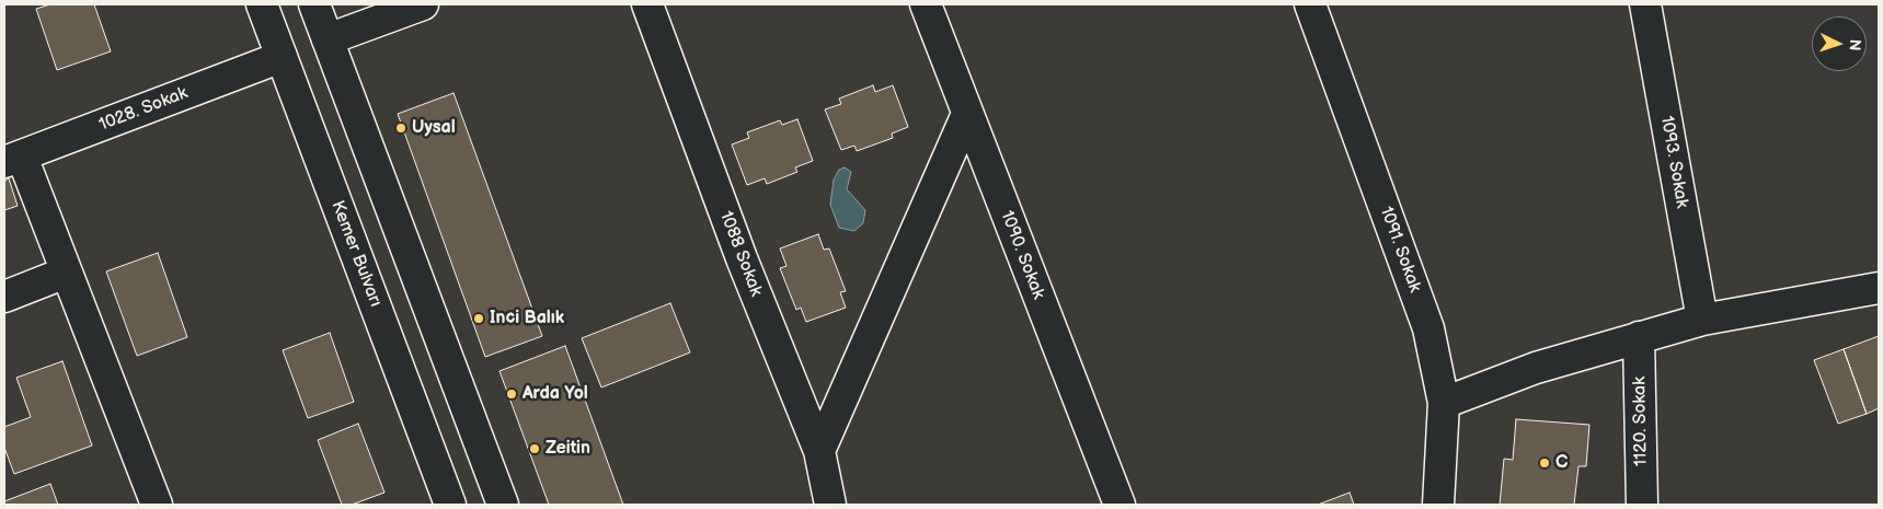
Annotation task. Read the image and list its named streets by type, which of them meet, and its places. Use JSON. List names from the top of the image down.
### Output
{
  "streets": {
    "street": [
      "1028. Sokak",
      "1093. Sokak",
      "1091. Sokak",
      "Kemer Bulvarı",
      "1088 Sokak",
      "1090. Sokak",
      "1120. Sokak"
    ]
  },
  "crossings": [
    ["1028. Sokak", "Kemer Bulvarı"]
  ],
  "places": [
    "Uysal",
    "Inci Balık",
    "Arda Yol",
    "Zeitin",
    "C"
  ],
  "north": "right"
}
